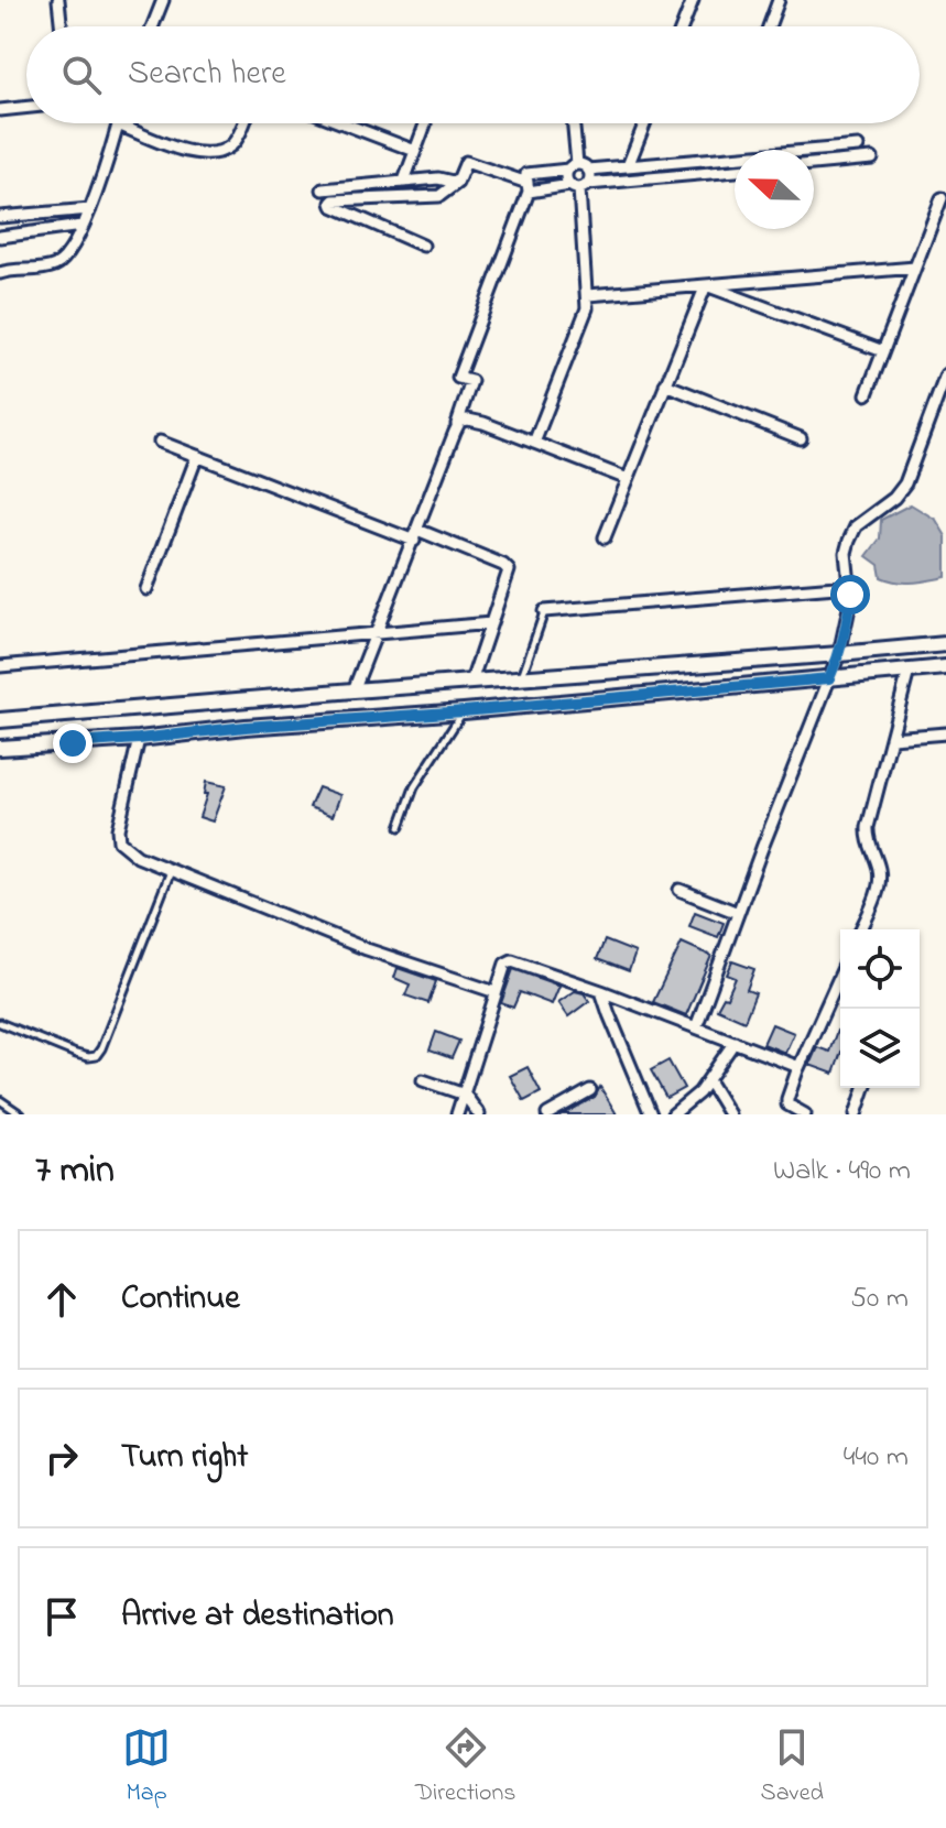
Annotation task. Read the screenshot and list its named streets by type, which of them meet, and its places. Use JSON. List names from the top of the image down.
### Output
{
  "north": "left",
  "page": {
    "search": "Search here",
    "heading": ["7 min", "Walk · 490 m"],
    "list": [
      ["Continue", "50 m"],
      ["Turn right", "440 m"],
      "Arrive at destination"
    ],
    "nav": ["Map", "Directions", "Saved"]
  }
}
